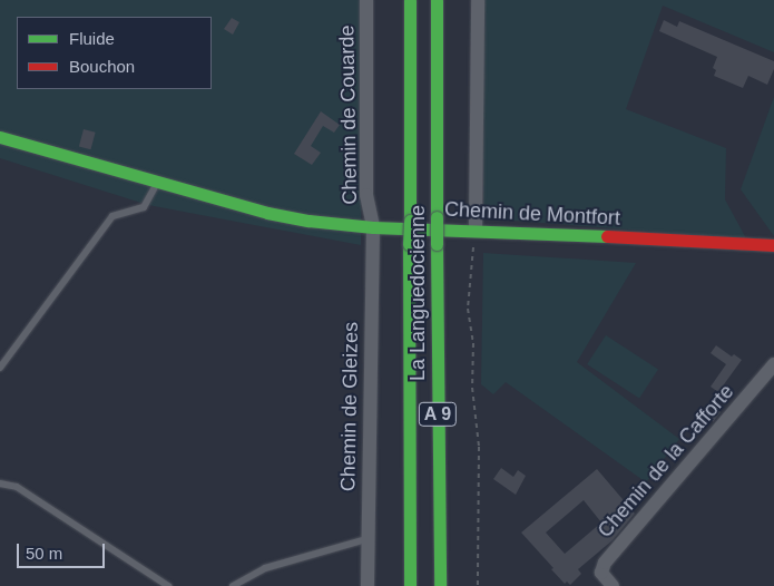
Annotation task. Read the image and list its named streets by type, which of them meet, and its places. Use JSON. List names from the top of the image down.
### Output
{
  "streets": {
    "main road": ["Chemin de Montfort", "La Languedocienne", "A 9"],
    "street": ["Chemin de Couarde", "Chemin de Gleizes", "Chemin de la Cafforte"]
  },
  "crossings": [
    ["Chemin de Couarde", "Chemin de Montfort"],
    ["Chemin de Couarde", "Chemin de Gleizes"],
    ["Chemin de Montfort", "Chemin de Gleizes"]
  ],
  "legend": ["Fluide", "Bouchon"],
  "scale_bar": "50 m"
}
